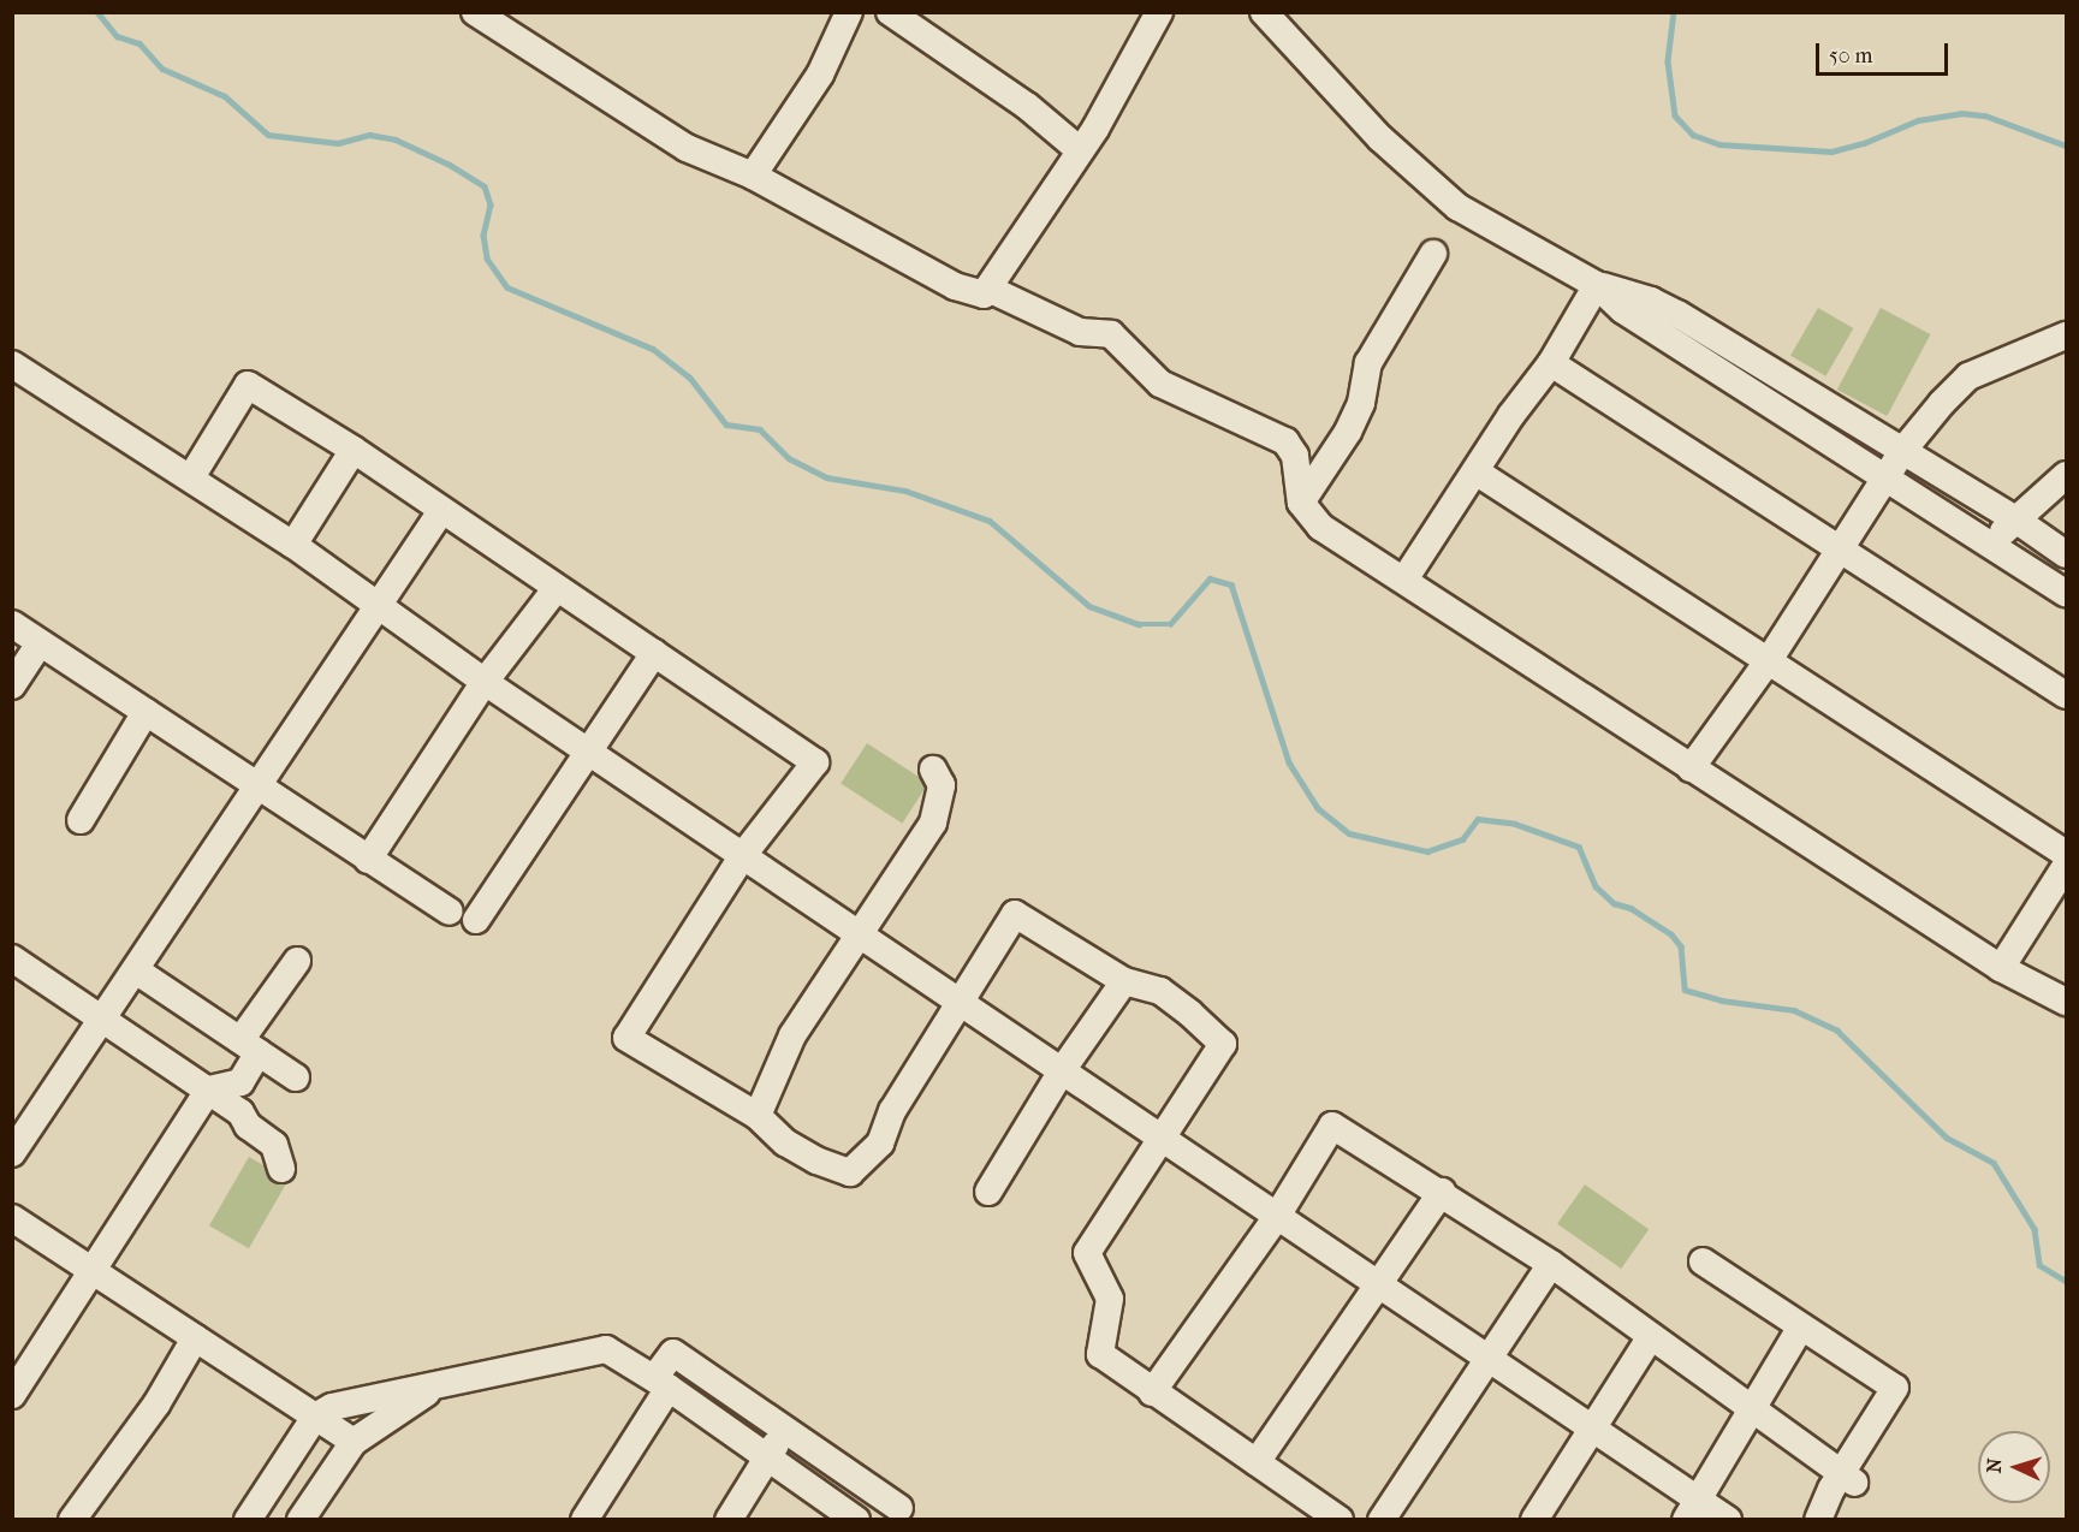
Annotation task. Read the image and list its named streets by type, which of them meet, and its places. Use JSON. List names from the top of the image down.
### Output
{
  "scale_bar": "50 m",
  "north": "left"
}
